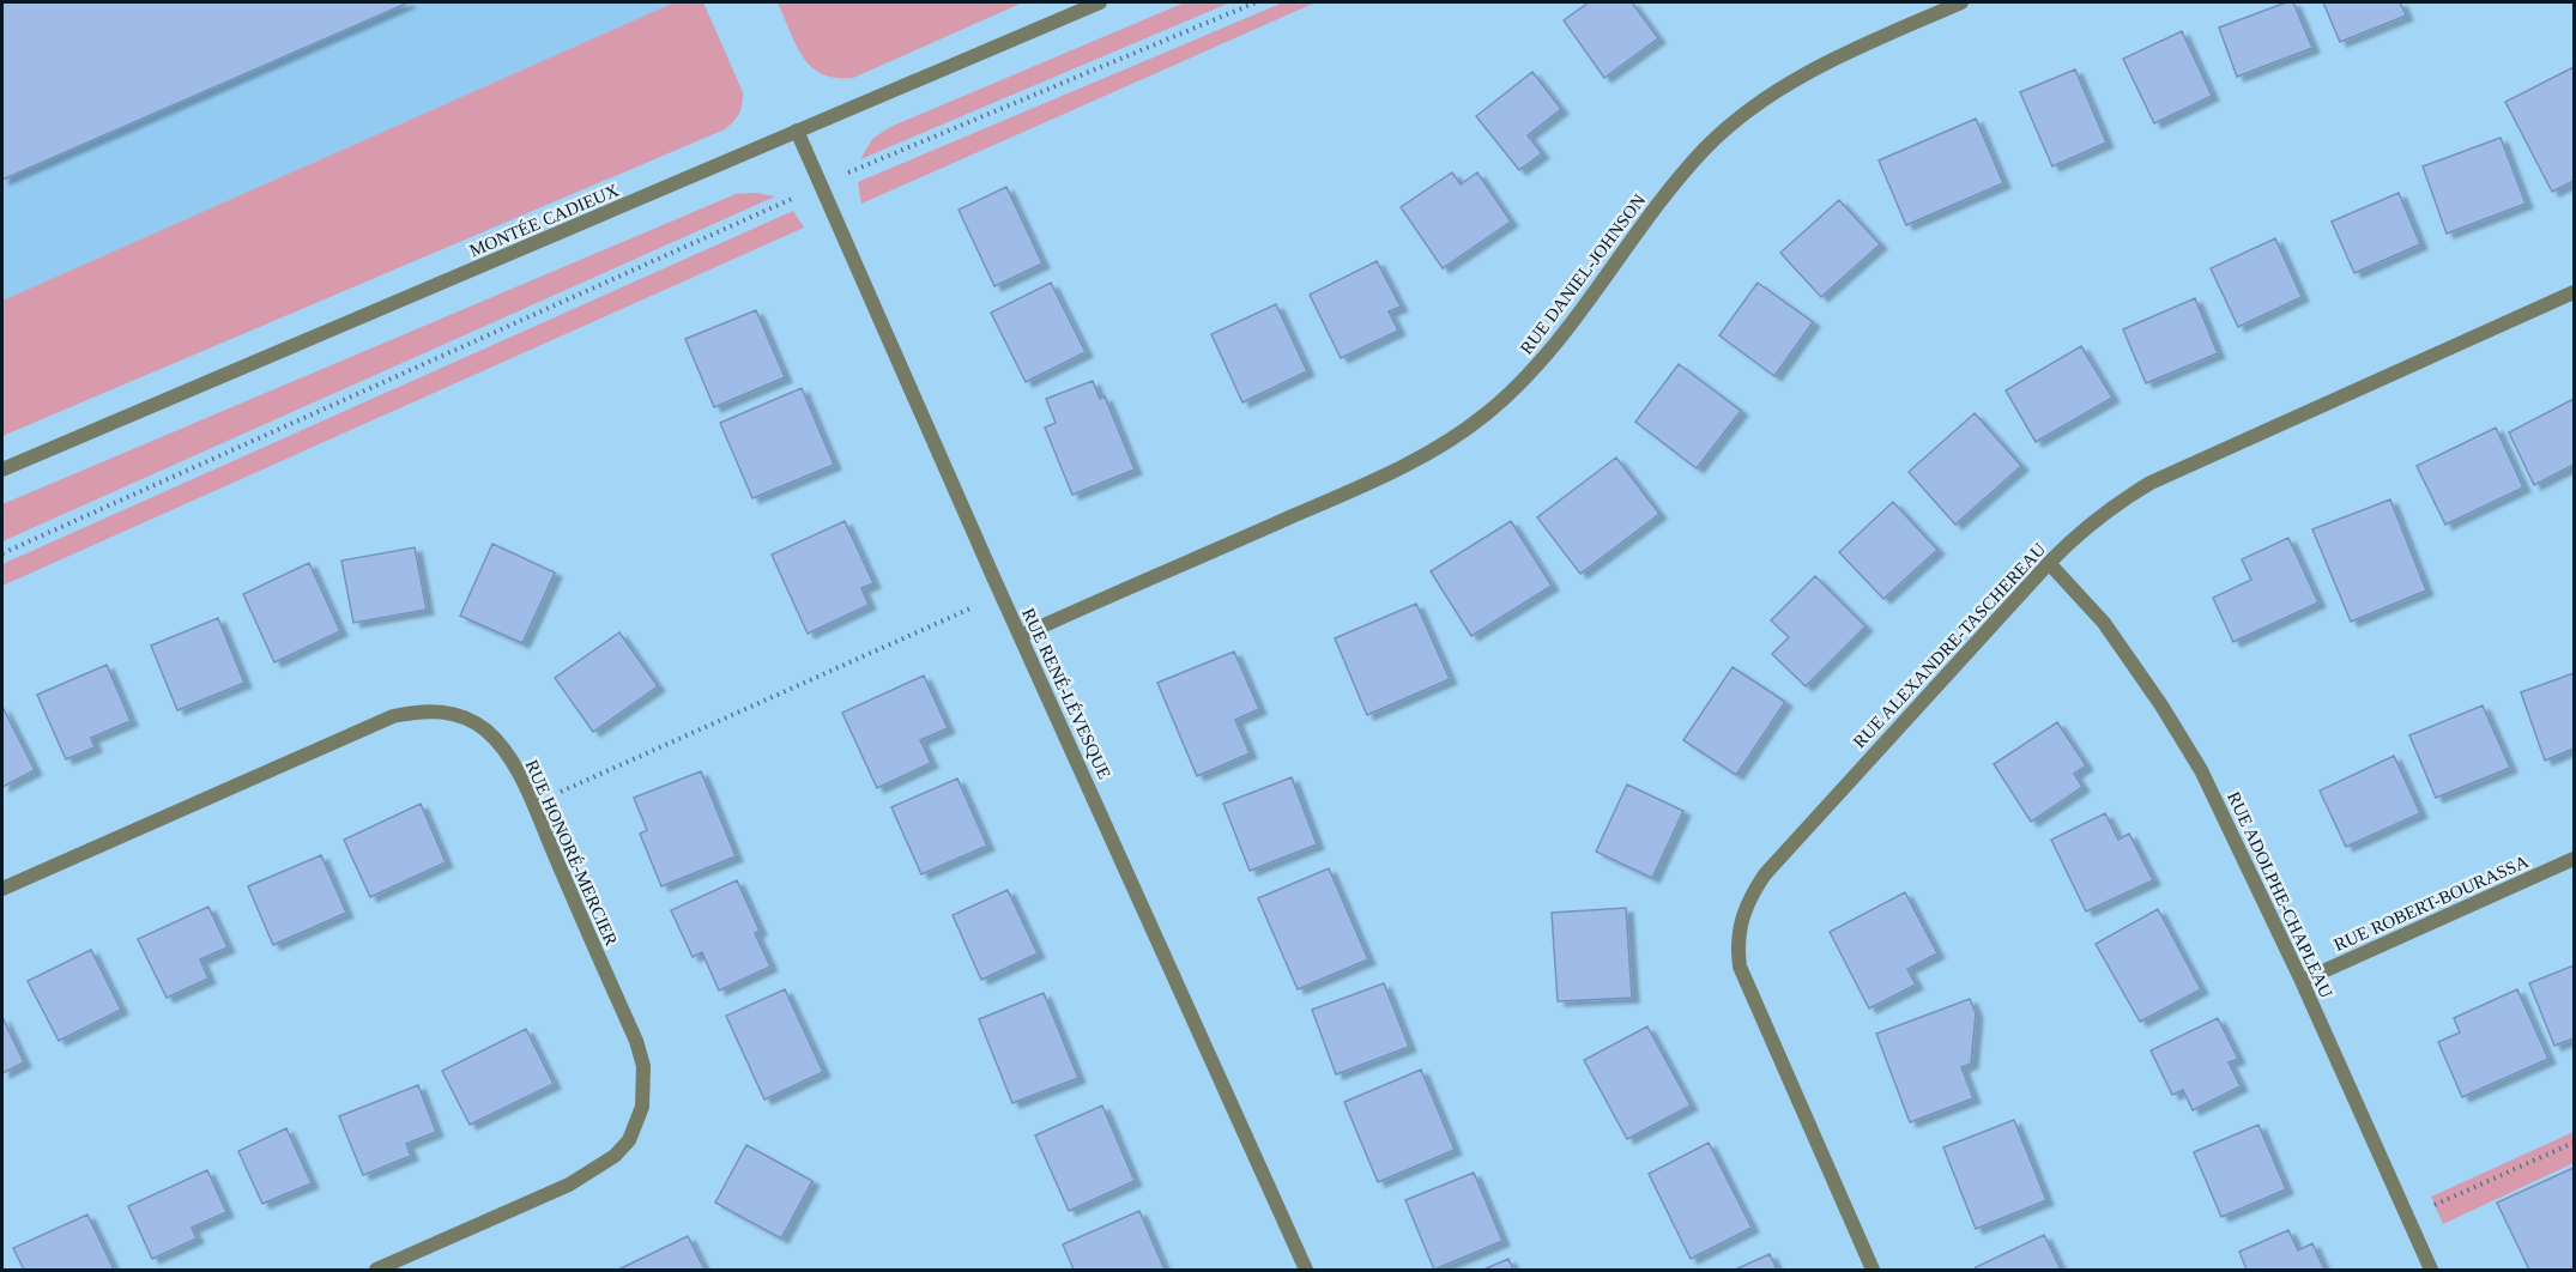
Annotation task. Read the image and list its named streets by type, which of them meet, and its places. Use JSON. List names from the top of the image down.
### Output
{
  "streets": {
    "street": [
      "MONTÉE CADIEUX",
      "RUE DANIEL-JOHNSON",
      "RUE ALEXANDRE-TASCHEREAU",
      "RUE RENÉ-LÉVESQUE",
      "RUE HONORÉ-MERCIER",
      "RUE ADOLPHE-CHAPLEAU",
      "RUE ROBERT-BOURASSA"
    ]
  },
  "crossings": [
    ["MONTÉE CADIEUX", "RUE RENÉ-LÉVESQUE"],
    ["RUE DANIEL-JOHNSON", "RUE RENÉ-LÉVESQUE"],
    ["RUE ALEXANDRE-TASCHEREAU", "RUE ADOLPHE-CHAPLEAU"],
    ["RUE ADOLPHE-CHAPLEAU", "RUE ROBERT-BOURASSA"]
  ]
}
